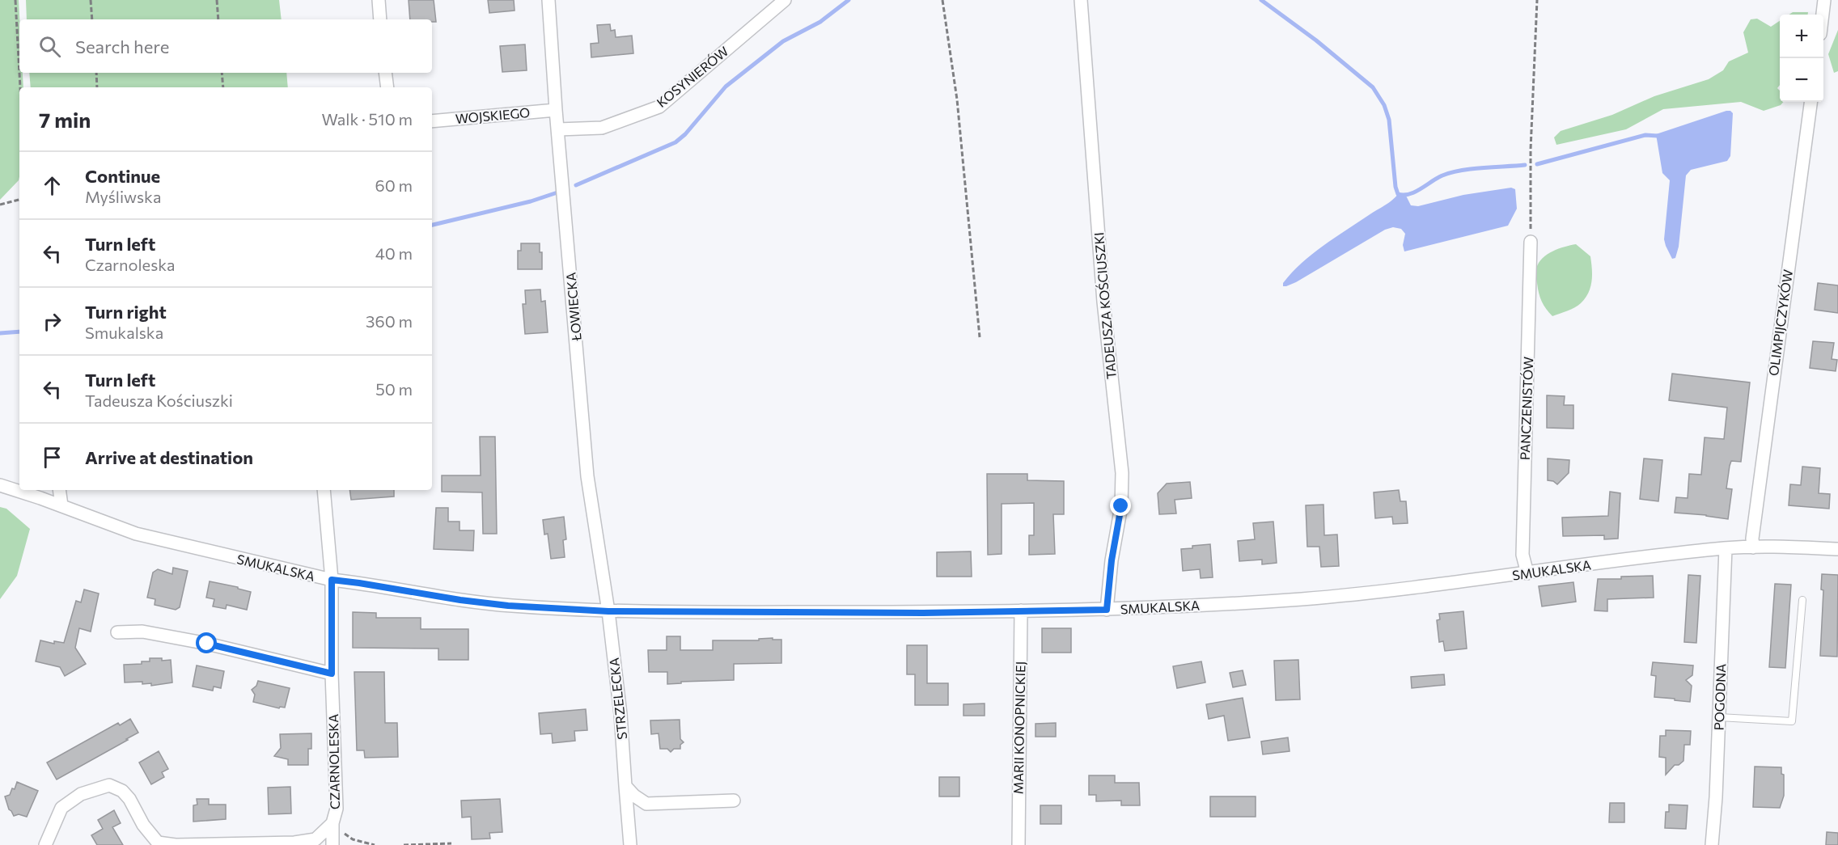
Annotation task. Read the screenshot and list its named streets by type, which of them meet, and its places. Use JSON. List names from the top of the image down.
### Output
{
  "streets": {
    "street": [
      "KOSYNIERÓW",
      "WOJSKIEGO",
      "TADEUSZA KOŚCIUSZKI",
      "ŁOWIECKA",
      "OLIMPIJCZYKÓW",
      "PANCZENISTÓW",
      "SMUKALSKA",
      "POGODNA",
      "STRZELECKA",
      "MARII KONOPNICKIEJ",
      "CZARNOLESKA"
    ]
  },
  "crossings": [
    ["KOSYNIERÓW", "ŁOWIECKA"],
    ["WOJSKIEGO", "ŁOWIECKA"],
    ["TADEUSZA KOŚCIUSZKI", "SMUKALSKA"],
    ["ŁOWIECKA", "SMUKALSKA"],
    ["ŁOWIECKA", "STRZELECKA"],
    ["OLIMPIJCZYKÓW", "SMUKALSKA"],
    ["PANCZENISTÓW", "SMUKALSKA"],
    ["SMUKALSKA", "POGODNA"],
    ["SMUKALSKA", "STRZELECKA"],
    ["SMUKALSKA", "MARII KONOPNICKIEJ"],
    ["SMUKALSKA", "CZARNOLESKA"]
  ],
  "page": {
    "map_buttons": ["+", "−"],
    "search": "Search here",
    "heading": ["7 min", "Walk · 510 m"],
    "list": [
      ["Continue", "Myśliwska", "60 m"],
      ["Turn left", "Czarnoleska", "40 m"],
      ["Turn right", "Smukalska", "360 m"],
      ["Turn left", "Tadeusza Kościuszki", "50 m"],
      "Arrive at destination"
    ]
  }
}
